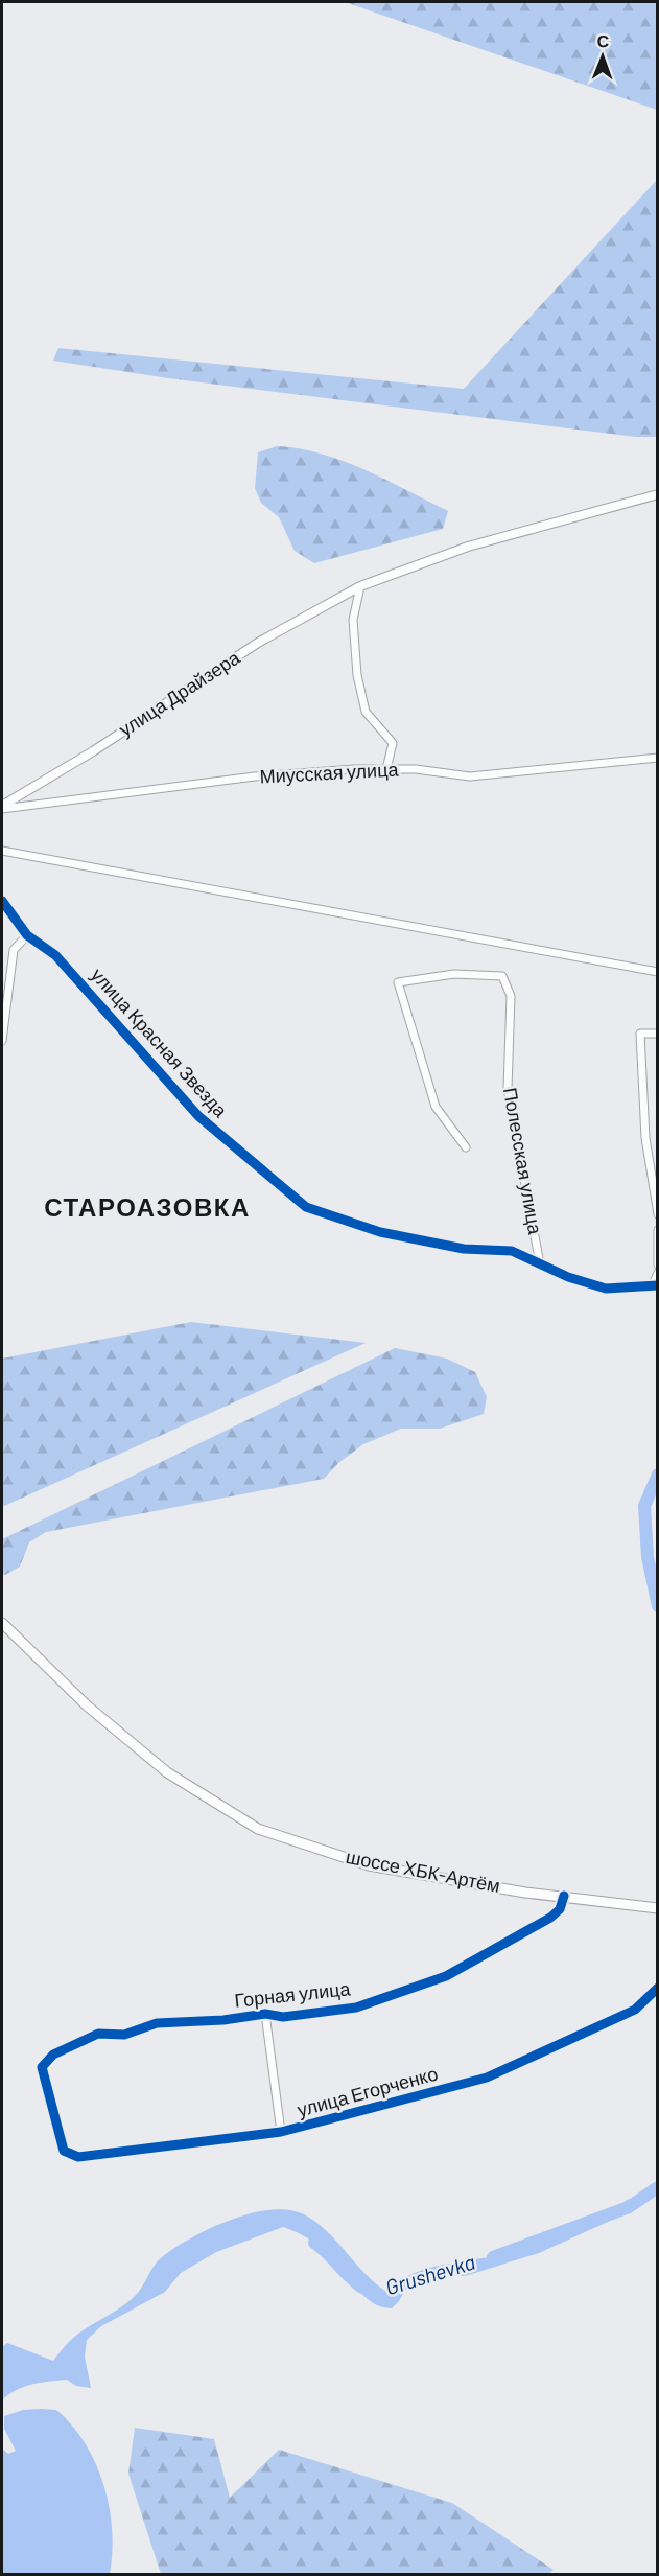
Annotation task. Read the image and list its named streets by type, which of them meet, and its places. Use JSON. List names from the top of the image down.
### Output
{
  "streets": {
    "main road": ["шоссе ХБК-Артём"],
    "street": [
      "улица Драйзера",
      "Миусская улица",
      "улица Красная Звезда",
      "Полесская улица",
      "Горная улица",
      "улица Егорченко"
    ]
  },
  "crossings": [
    ["улица Драйзера", "Миусская улица"],
    ["улица Красная Звезда", "Полесская улица"],
    ["шоссе ХБК-Артём", "Горная улица"],
    ["Горная улица", "улица Егорченко"]
  ],
  "districts": ["СТАРОАЗОВКА"],
  "water": ["Grushevka"],
  "north": "top"
}
